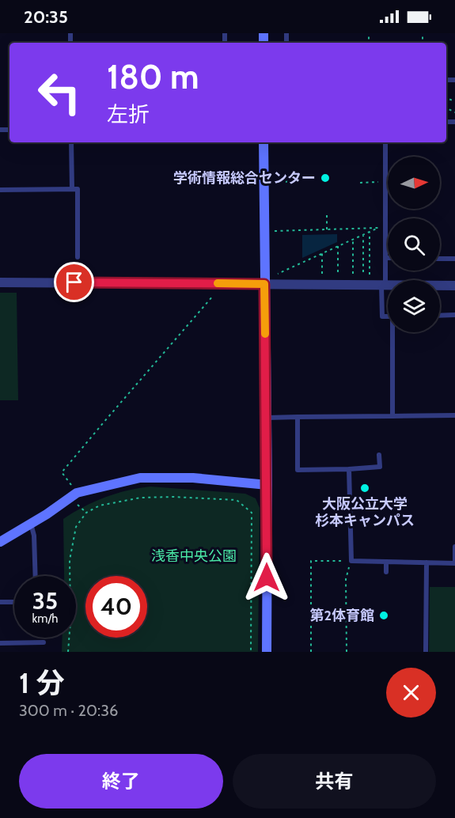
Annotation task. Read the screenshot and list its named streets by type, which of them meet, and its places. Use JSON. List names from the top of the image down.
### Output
{
  "parks": ["浅香中央公園"],
  "places": ["学術情報総合センター", "大阪公立大学 杉本キャンパス", "第2体育館"],
  "north": "right",
  "page": {
    "status": "20:35",
    "turn": ["180 m", "左折"],
    "speed": "35 km/h",
    "limit": "40",
    "heading": ["1 分", "300 m · 20:36"],
    "buttons": ["終了", "共有"]
  }
}
